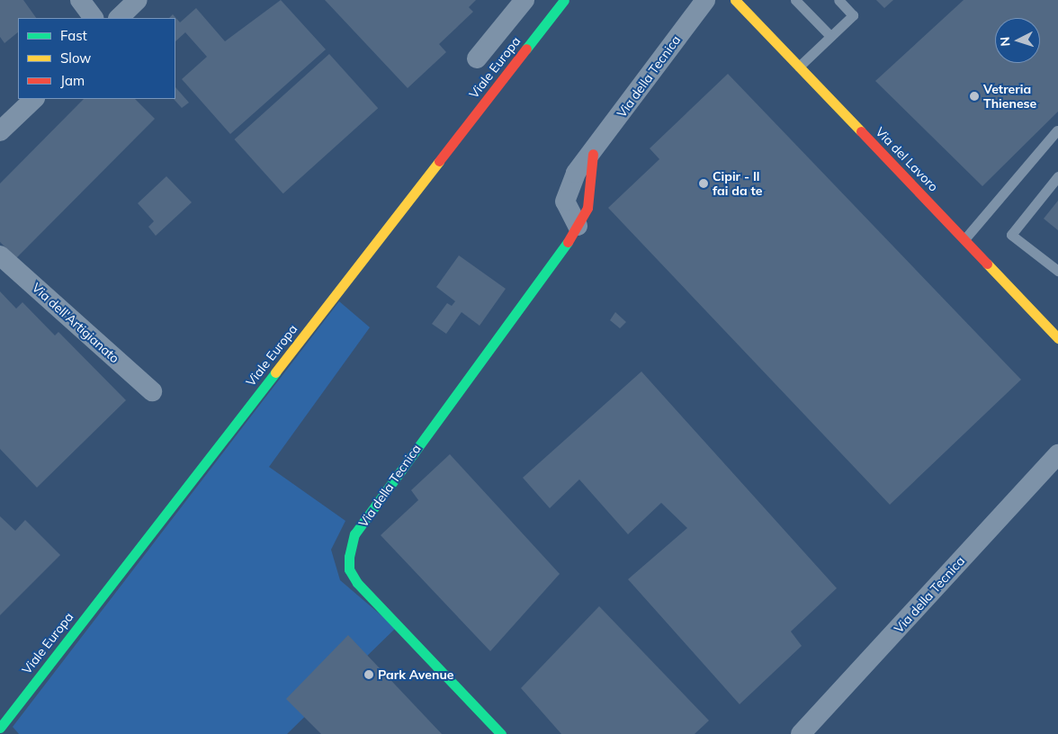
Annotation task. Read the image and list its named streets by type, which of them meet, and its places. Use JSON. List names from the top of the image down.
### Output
{
  "streets": {
    "street": [
      "Viale Europa",
      "Via della Tecnica",
      "Via del Lavoro",
      "Via dell'Artigianato"
    ]
  },
  "places": ["Vetreria Thienese", "Cipir - Il fai da te", "Park Avenue"],
  "legend": ["Fast", "Slow", "Jam"],
  "north": "left"
}
